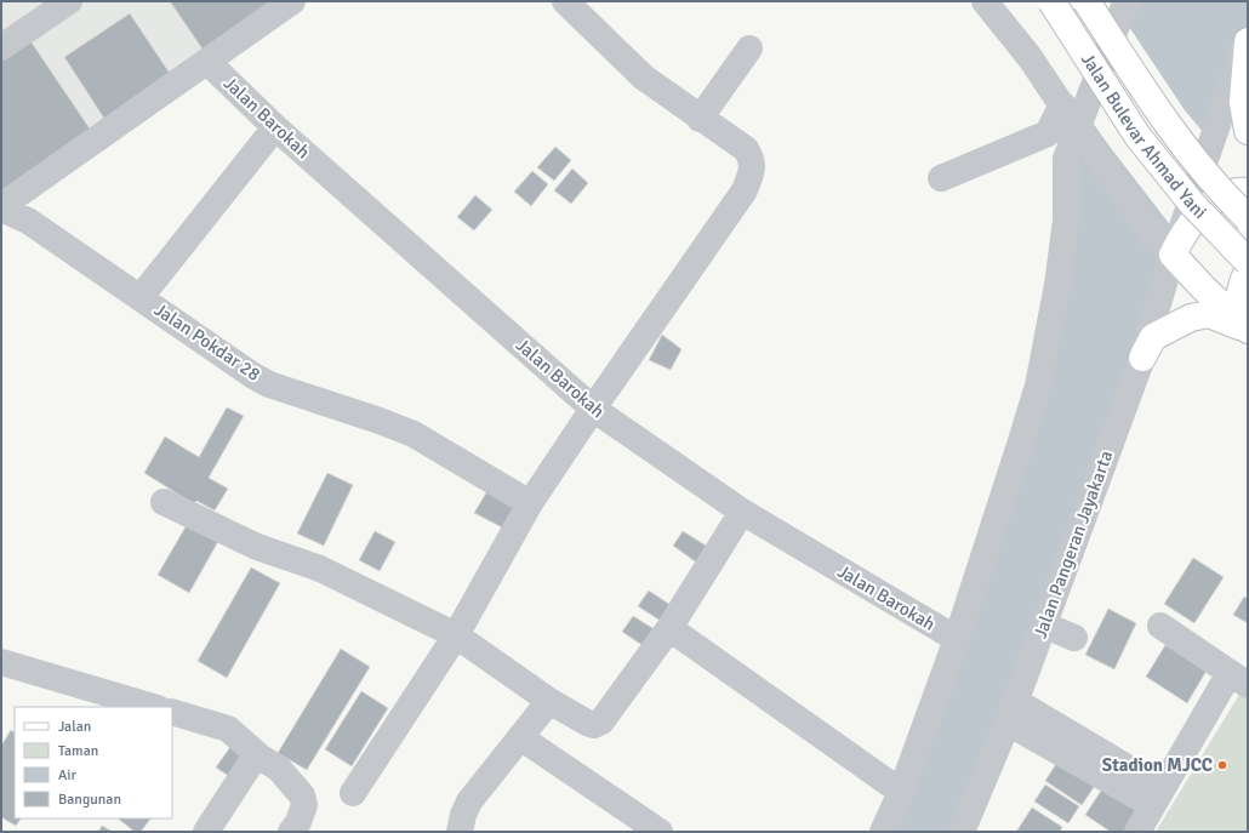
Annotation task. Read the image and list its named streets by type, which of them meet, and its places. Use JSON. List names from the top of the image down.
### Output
{
  "streets": {
    "main road": ["Jalan Bulevar Ahmad Yani"],
    "street": ["Jalan Barokah", "Jalan Pokdar 28", "Jalan Pangeran Jayakarta"]
  },
  "places": ["Stadion MJCC"],
  "legend": [
    "Jalan",
    "Taman",
    "Air",
    "Bangunan"
  ]
}
